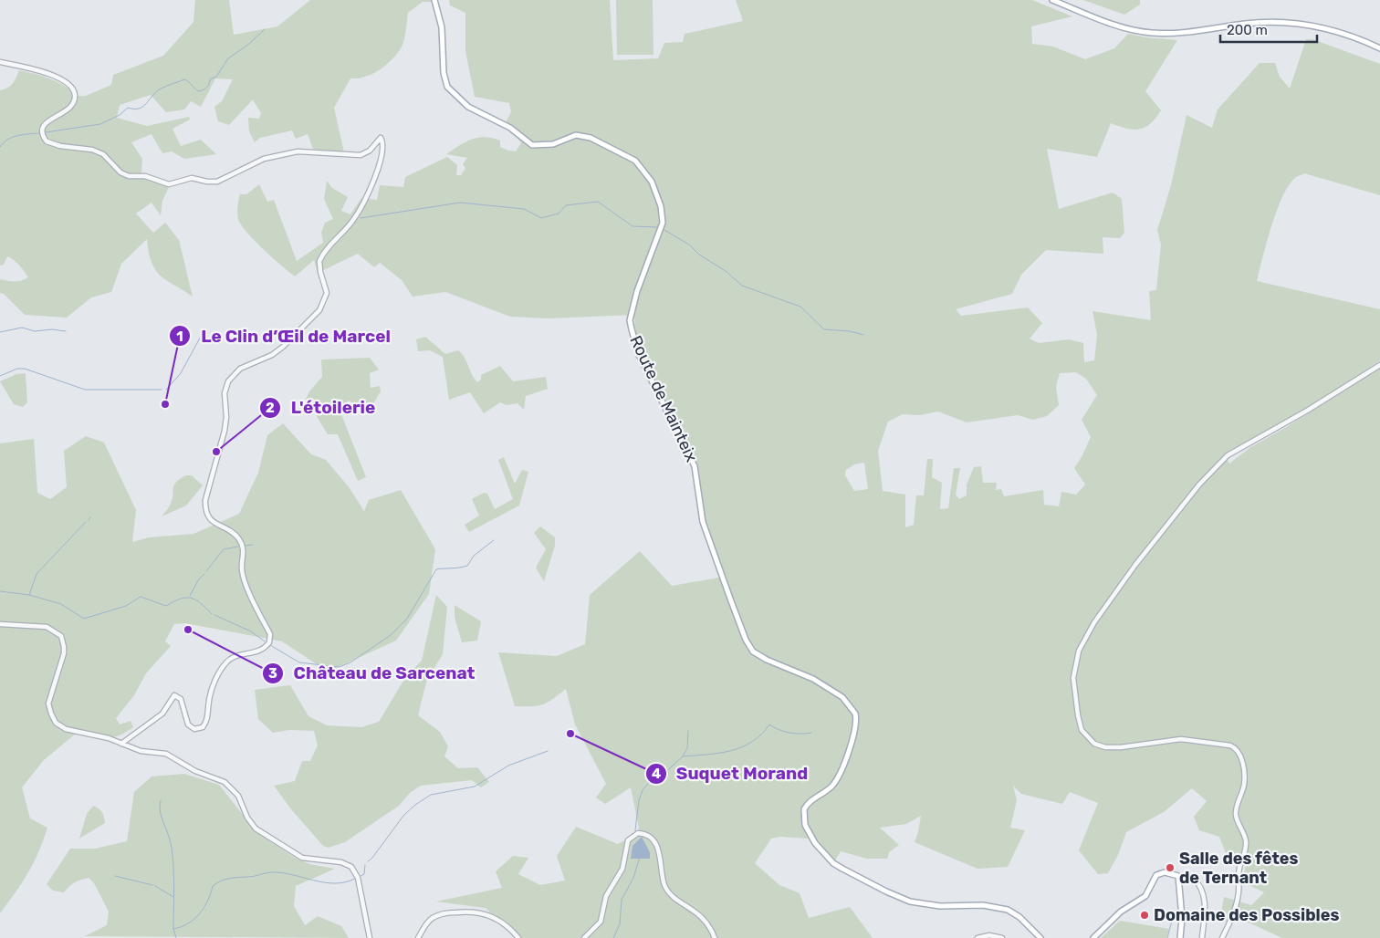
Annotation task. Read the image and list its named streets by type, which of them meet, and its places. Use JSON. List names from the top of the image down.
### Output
{
  "streets": {
    "main road": ["Route de Mainteix"]
  },
  "places": [
    "Le Clin d’Œil de Marcel",
    "L'étoilerie",
    "Château de Sarcenat",
    "Suquet Morand",
    "Salle des fêtes de Ternant",
    "Domaine des Possibles"
  ],
  "scale_bar": "200 m"
}
